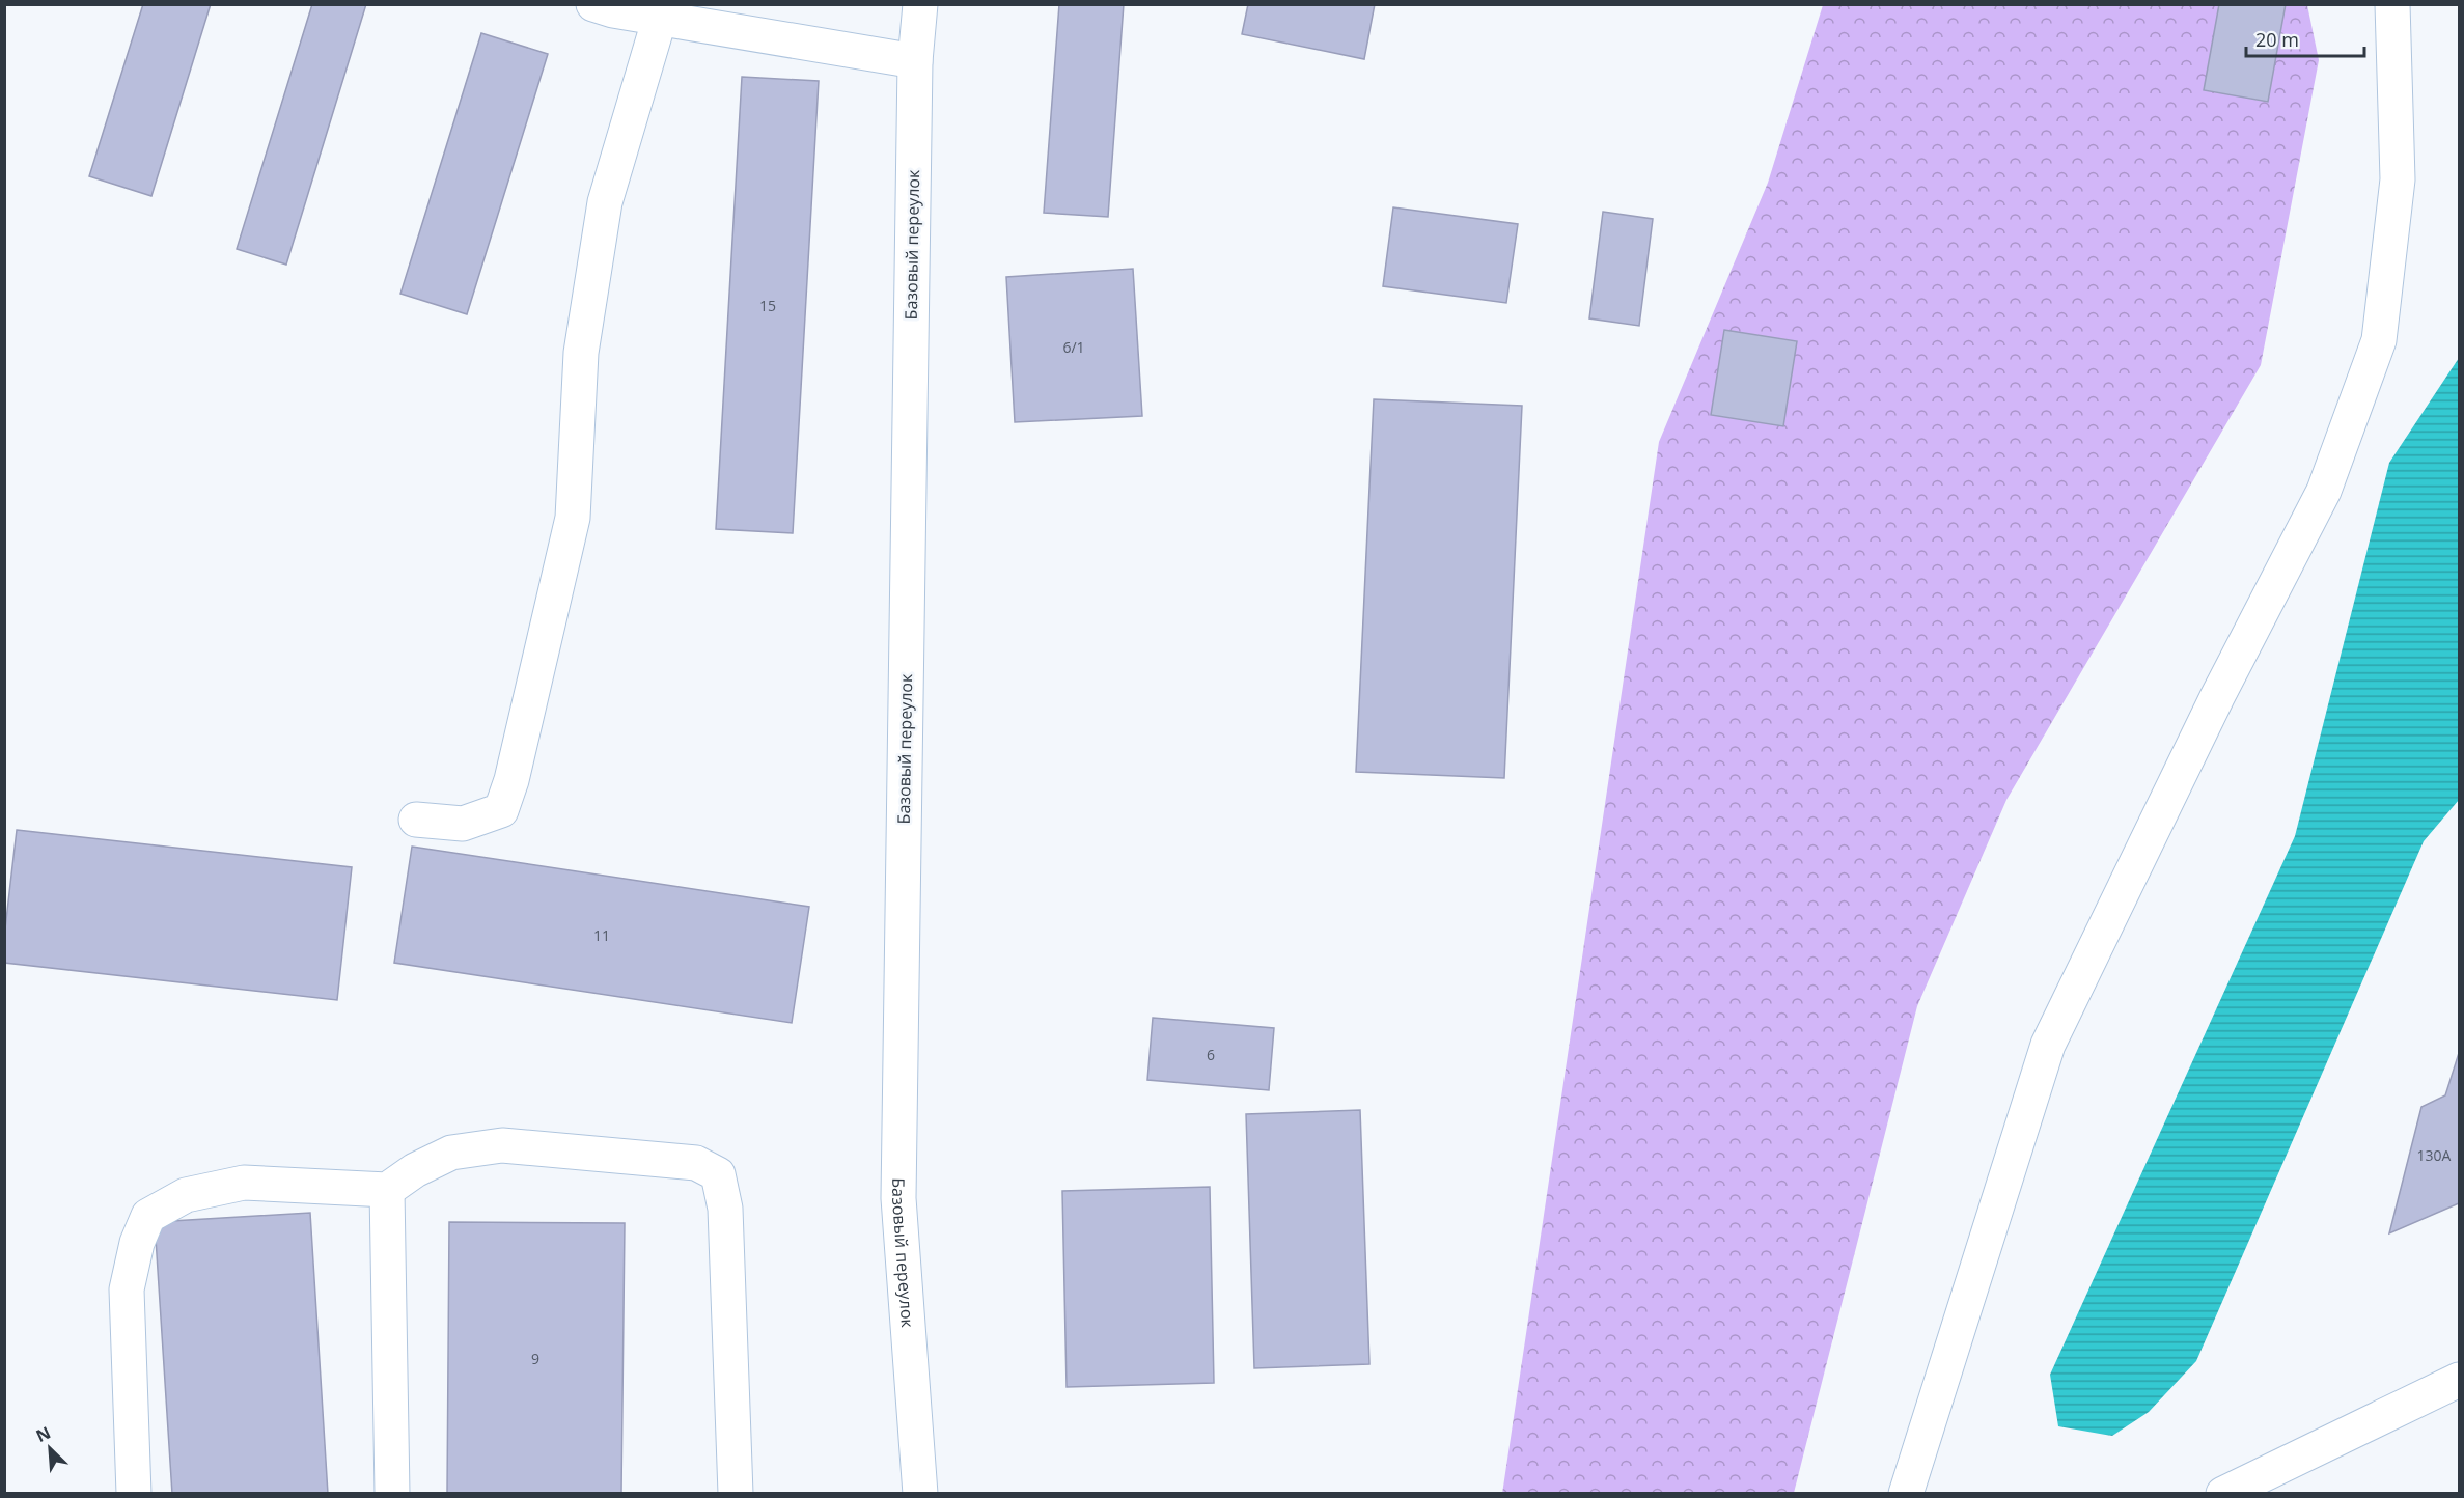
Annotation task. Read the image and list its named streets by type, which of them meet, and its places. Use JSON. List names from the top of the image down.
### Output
{
  "streets": {
    "street": ["Базовый переулок"]
  },
  "house_numbers": [
    "15",
    "6/1",
    "11",
    "6",
    "130А",
    "9"
  ],
  "scale_bar": "20 m",
  "north": "top left"
}
